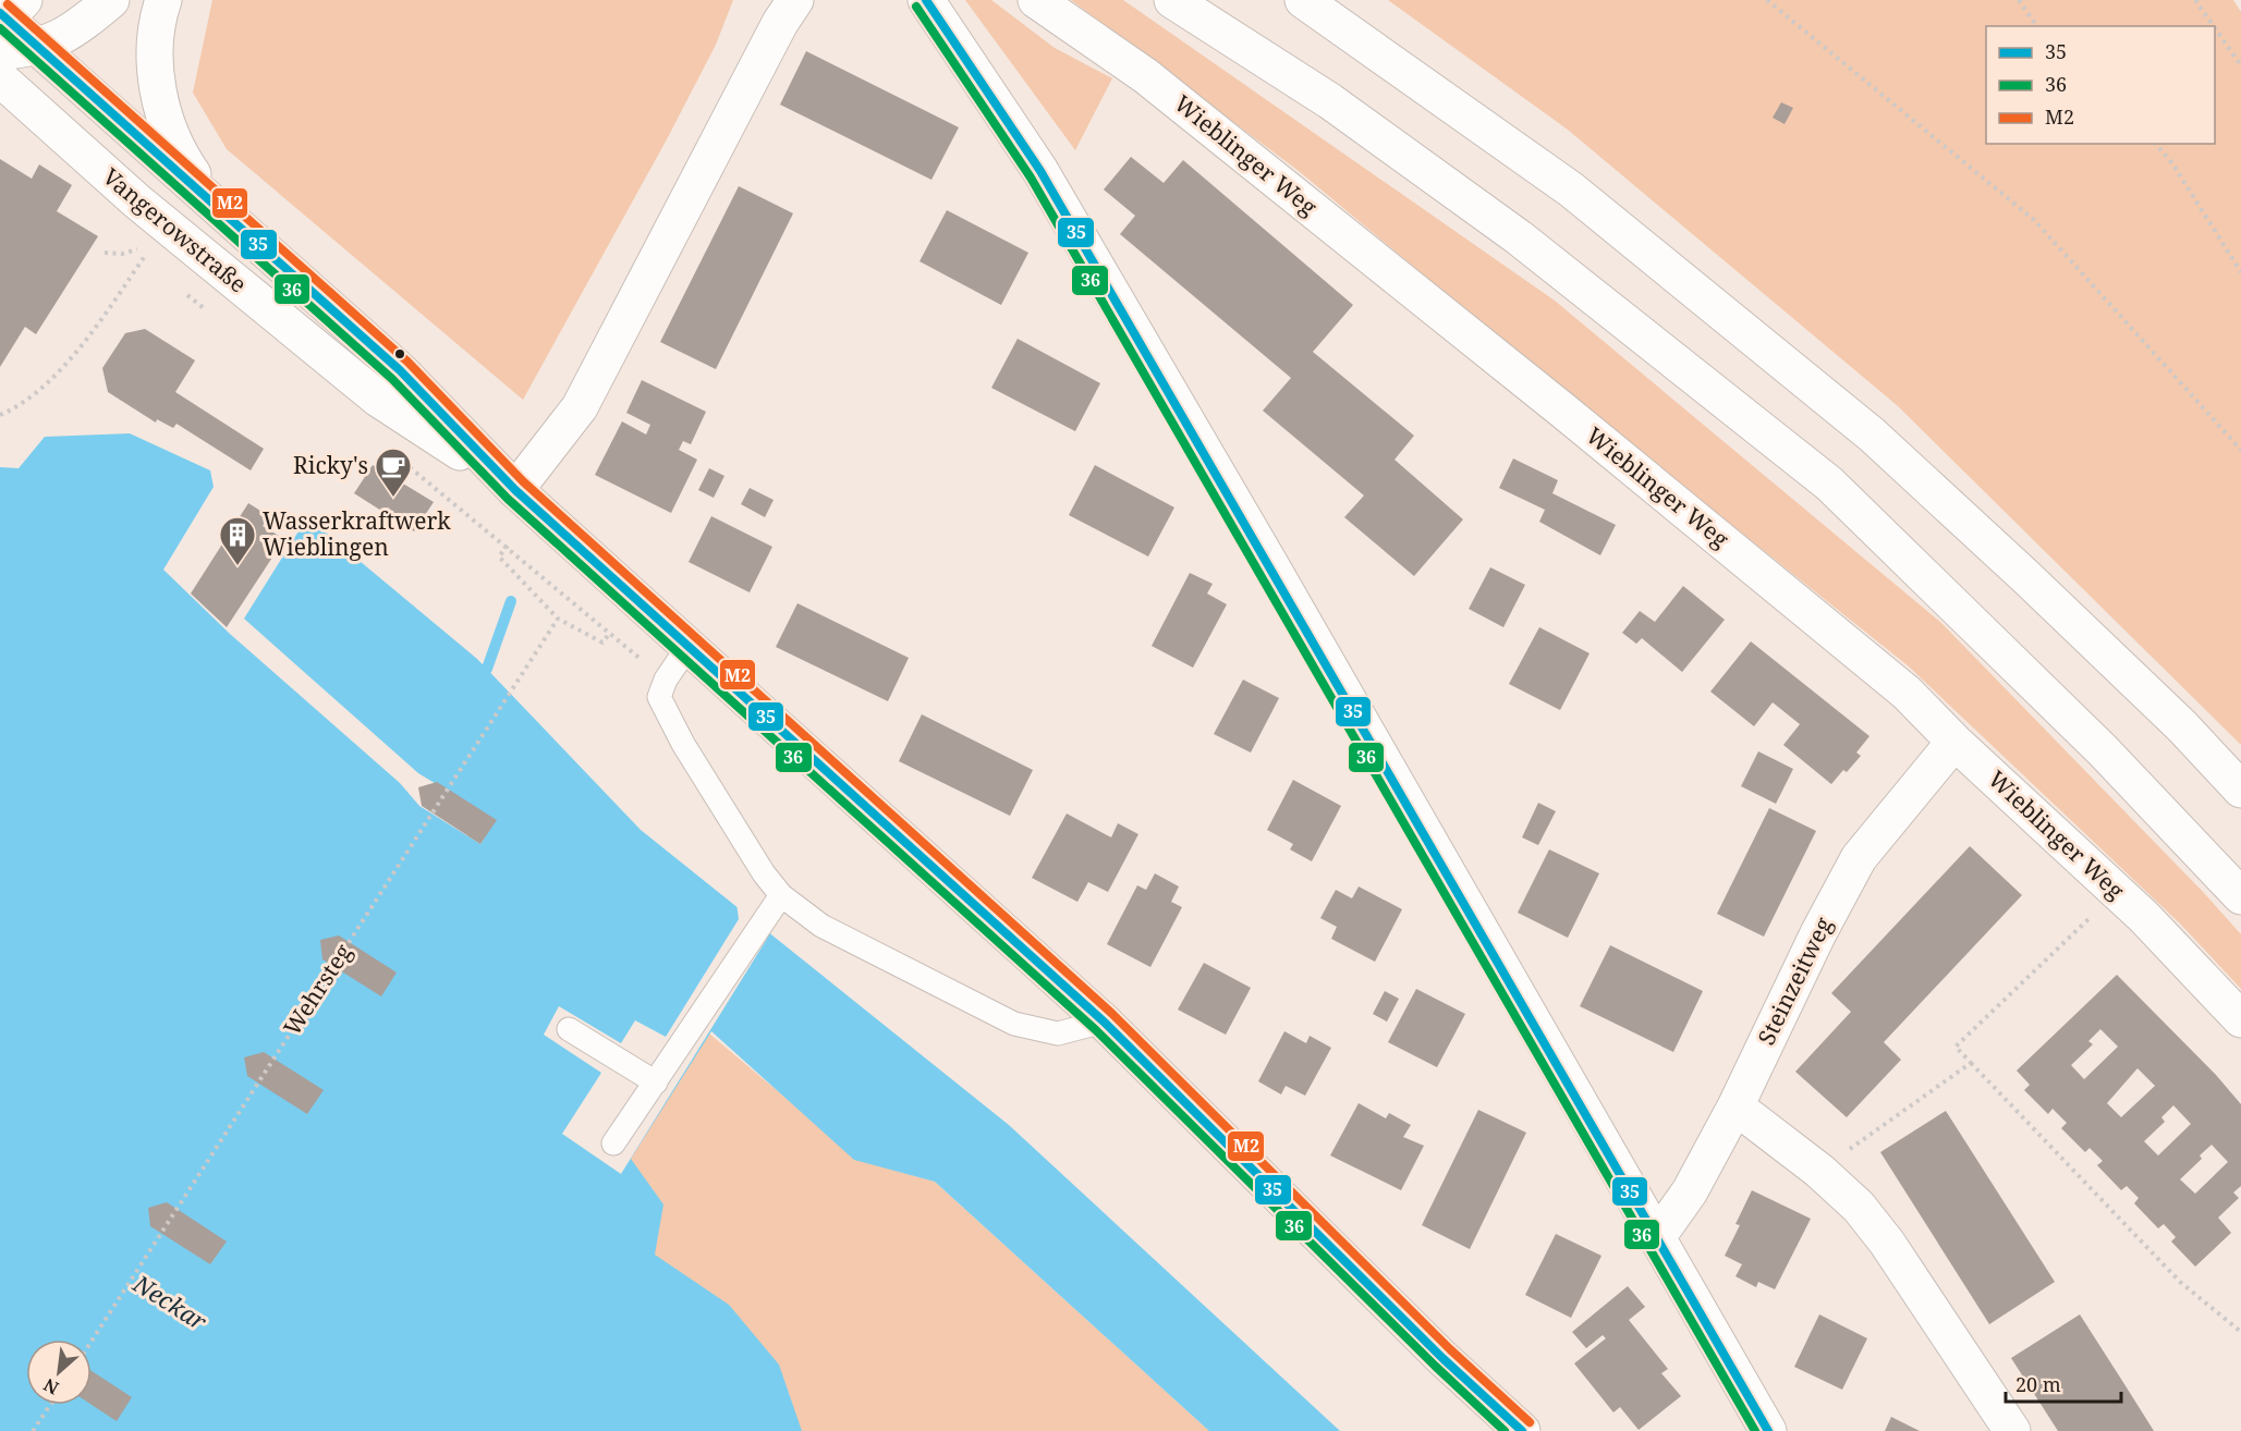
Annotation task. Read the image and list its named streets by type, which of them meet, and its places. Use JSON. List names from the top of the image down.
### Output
{
  "streets": {
    "main road": ["Wieblinger Weg", "Vangerowstraße", "Steinzeitweg"],
    "path": ["Wehrsteg"]
  },
  "crossings": [
    ["Wieblinger Weg", "Steinzeitweg"]
  ],
  "water": ["Neckar"],
  "places": {
    "cafe": ["Ricky's"],
    "building": ["Wasserkraftwerk Wieblingen"]
  },
  "lines": ["transit line 35", "transit line M2", "transit line 36"],
  "legend": ["35", "36", "M2"],
  "scale_bar": "20 m",
  "north": "bottom left"
}
